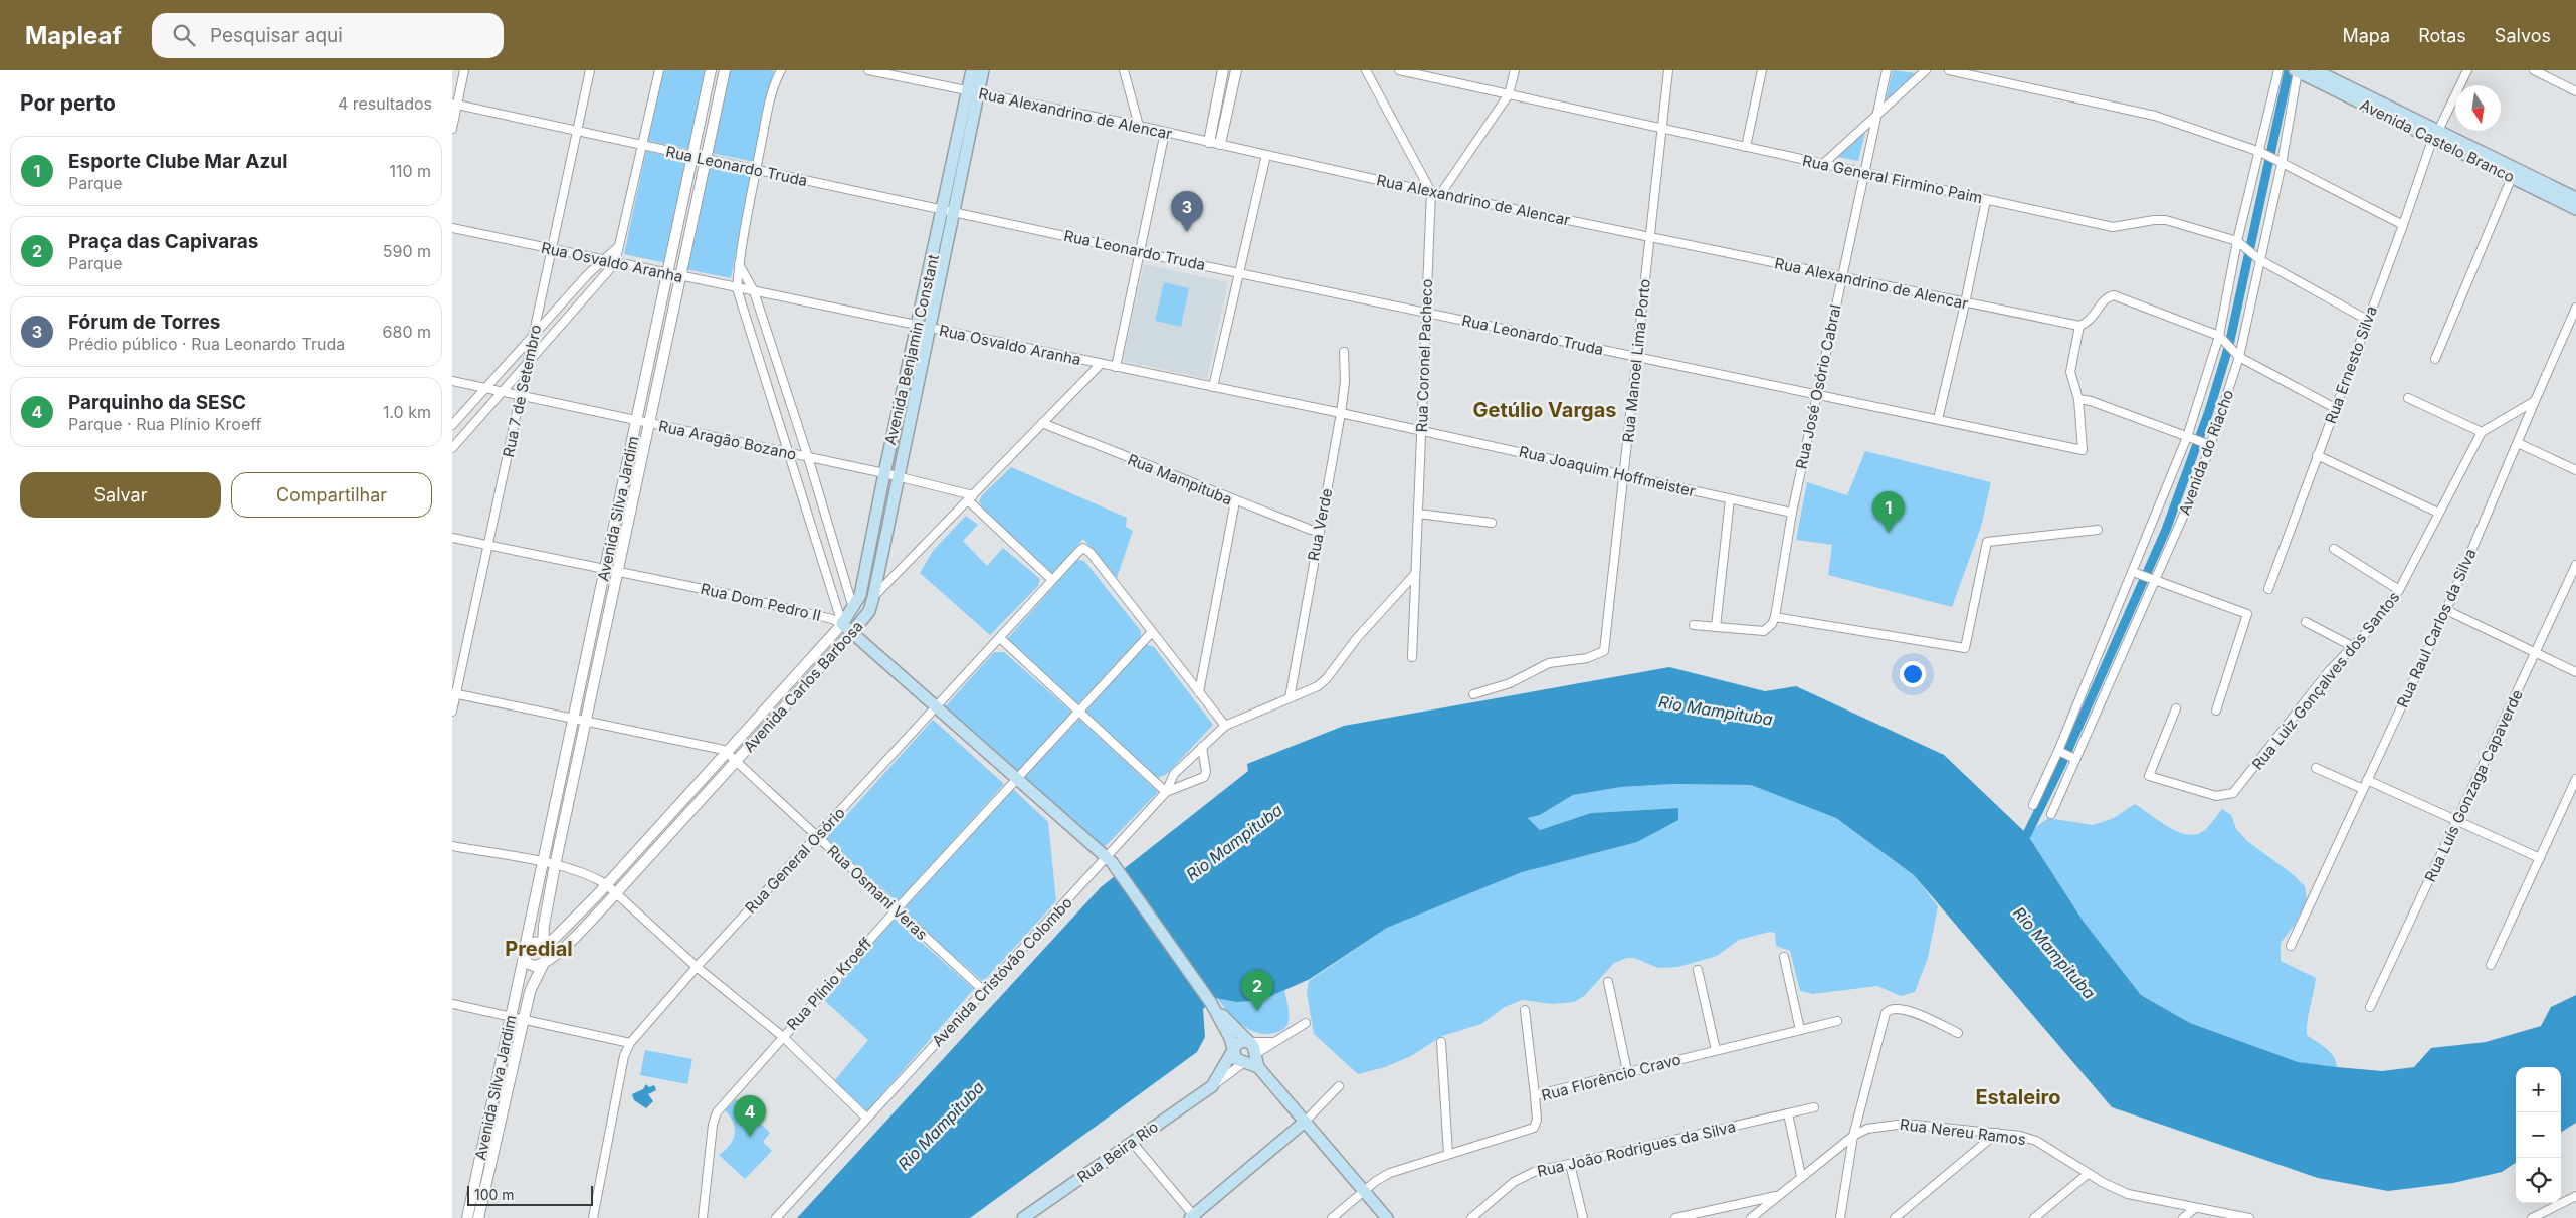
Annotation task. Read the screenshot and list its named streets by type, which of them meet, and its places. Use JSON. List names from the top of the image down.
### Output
{
  "streets": {
    "main road": [
      "Avenida Castelo Branco",
      "Avenida Benjamin Constant",
      "Rua Dom Pedro II",
      "Avenida Carlos Barbosa",
      "Rua Beira Rio"
    ],
    "street": [
      "Rua Alexandrino de Alencar",
      "Rua Leonardo Truda",
      "Rua General Firmino Paim",
      "Rua Osvaldo Aranha",
      "Rua Coronel Pacheco",
      "Rua Manoel Lima Porto",
      "Rua Ernesto Silva",
      "Rua José Osório Cabral",
      "Rua 7 de Setembro",
      "Rua Aragão Bozano",
      "Avenida do Riacho",
      "Rua Joaquim Hoffmeister",
      "Rua Mampituba",
      "Avenida Silva Jardim",
      "Rua Verde",
      "Rua Raul Carlos da Silva",
      "Rua Luiz Gonçalves dos Santos",
      "Rua Luís Gonzaga Capaverde",
      "Rua General Osório",
      "Rua Osmani Veras",
      "Avenida Cristóvão Colombo",
      "Rua Plínio Kroeff",
      "Rua Florêncio Cravo",
      "Rua Nereu Ramos",
      "Rua João Rodrigues da Silva"
    ]
  },
  "crossings": [
    ["Rua Alexandrino de Alencar", "Avenida Benjamin Constant"],
    ["Rua Alexandrino de Alencar", "Rua Coronel Pacheco"],
    ["Rua Alexandrino de Alencar", "Rua Manoel Lima Porto"],
    ["Rua Alexandrino de Alencar", "Rua José Osório Cabral"],
    ["Avenida Castelo Branco", "Rua Ernesto Silva"],
    ["Avenida Castelo Branco", "Avenida do Riacho"],
    ["Rua Leonardo Truda", "Avenida Benjamin Constant"],
    ["Rua Leonardo Truda", "Rua Coronel Pacheco"],
    ["Rua Leonardo Truda", "Rua Manoel Lima Porto"],
    ["Rua Leonardo Truda", "Rua José Osório Cabral"],
    ["Rua Leonardo Truda", "Rua 7 de Setembro"],
    ["Rua Leonardo Truda", "Avenida Silva Jardim"],
    ["Rua General Firmino Paim", "Rua Manoel Lima Porto"],
    ["Rua General Firmino Paim", "Rua Ernesto Silva"],
    ["Rua General Firmino Paim", "Rua José Osório Cabral"],
    ["Rua General Firmino Paim", "Avenida do Riacho"],
    ["Rua Osvaldo Aranha", "Avenida Benjamin Constant"],
    ["Rua Osvaldo Aranha", "Rua Coronel Pacheco"],
    ["Rua Osvaldo Aranha", "Rua 7 de Setembro"],
    ["Rua Osvaldo Aranha", "Rua Joaquim Hoffmeister"],
    ["Rua Osvaldo Aranha", "Avenida Silva Jardim"],
    ["Rua Osvaldo Aranha", "Rua Verde"],
    ["Rua Osvaldo Aranha", "Avenida Carlos Barbosa"],
    ["Avenida Benjamin Constant", "Rua Aragão Bozano"],
    ["Avenida Benjamin Constant", "Rua Dom Pedro II"],
    ["Avenida Benjamin Constant", "Avenida Carlos Barbosa"],
    ["Rua Coronel Pacheco", "Rua Joaquim Hoffmeister"],
    ["Rua Coronel Pacheco", "Avenida Cristóvão Colombo"],
    ["Rua Manoel Lima Porto", "Rua Joaquim Hoffmeister"],
    ["Rua José Osório Cabral", "Rua Joaquim Hoffmeister"],
    ["Rua 7 de Setembro", "Rua Aragão Bozano"],
    ["Rua 7 de Setembro", "Rua Dom Pedro II"],
    ["Rua Aragão Bozano", "Avenida Silva Jardim"],
    ["Rua Aragão Bozano", "Avenida Carlos Barbosa"],
    ["Rua Aragão Bozano", "Rua General Osório"],
    ["Rua Mampituba", "Rua Verde"],
    ["Rua Mampituba", "Avenida Carlos Barbosa"],
    ["Avenida Silva Jardim", "Rua Dom Pedro II"],
    ["Avenida Silva Jardim", "Avenida Carlos Barbosa"],
    ["Rua Verde", "Avenida Cristóvão Colombo"],
    ["Rua Dom Pedro II", "Avenida Carlos Barbosa"],
    ["Rua Dom Pedro II", "Rua General Osório"],
    ["Rua Dom Pedro II", "Avenida Cristóvão Colombo"],
    ["Rua Dom Pedro II", "Rua Plínio Kroeff"],
    ["Avenida Carlos Barbosa", "Rua Osmani Veras"],
    ["Rua General Osório", "Rua Osmani Veras"],
    ["Rua General Osório", "Rua Plínio Kroeff"],
    ["Rua Osmani Veras", "Avenida Cristóvão Colombo"],
    ["Rua Osmani Veras", "Rua Plínio Kroeff"]
  ],
  "districts": ["Getúlio Vargas", "Predial", "Estaleiro"],
  "water": ["Rio Mampituba"],
  "scale_bar": "100 m",
  "north": "bottom",
  "page": {
    "header": "Mapleaf",
    "search": "Pesquisar aqui",
    "nav": ["Mapa", "Rotas", "Salvos"],
    "heading": ["Por perto", "4 resultados"],
    "list": [
      {
        "mark": "1",
        "name": "Esporte Clube Mar Azul",
        "note": "Parque",
        "value": "110 m"
      },
      {
        "mark": "2",
        "name": "Praça das Capivaras",
        "note": "Parque",
        "value": "590 m"
      },
      {
        "mark": "3",
        "name": "Fórum de Torres",
        "note": "Prédio público · Rua Leonardo Truda",
        "value": "680 m"
      },
      {
        "mark": "4",
        "name": "Parquinho da SESC",
        "note": "Parque · Rua Plínio Kroeff",
        "value": "1.0 km"
      }
    ],
    "pins": [
      "3",
      "1",
      "2",
      "4"
    ],
    "buttons": ["Salvar", "Compartilhar"],
    "map_buttons": ["+", "−"],
    "scale": "100 m"
  }
}
